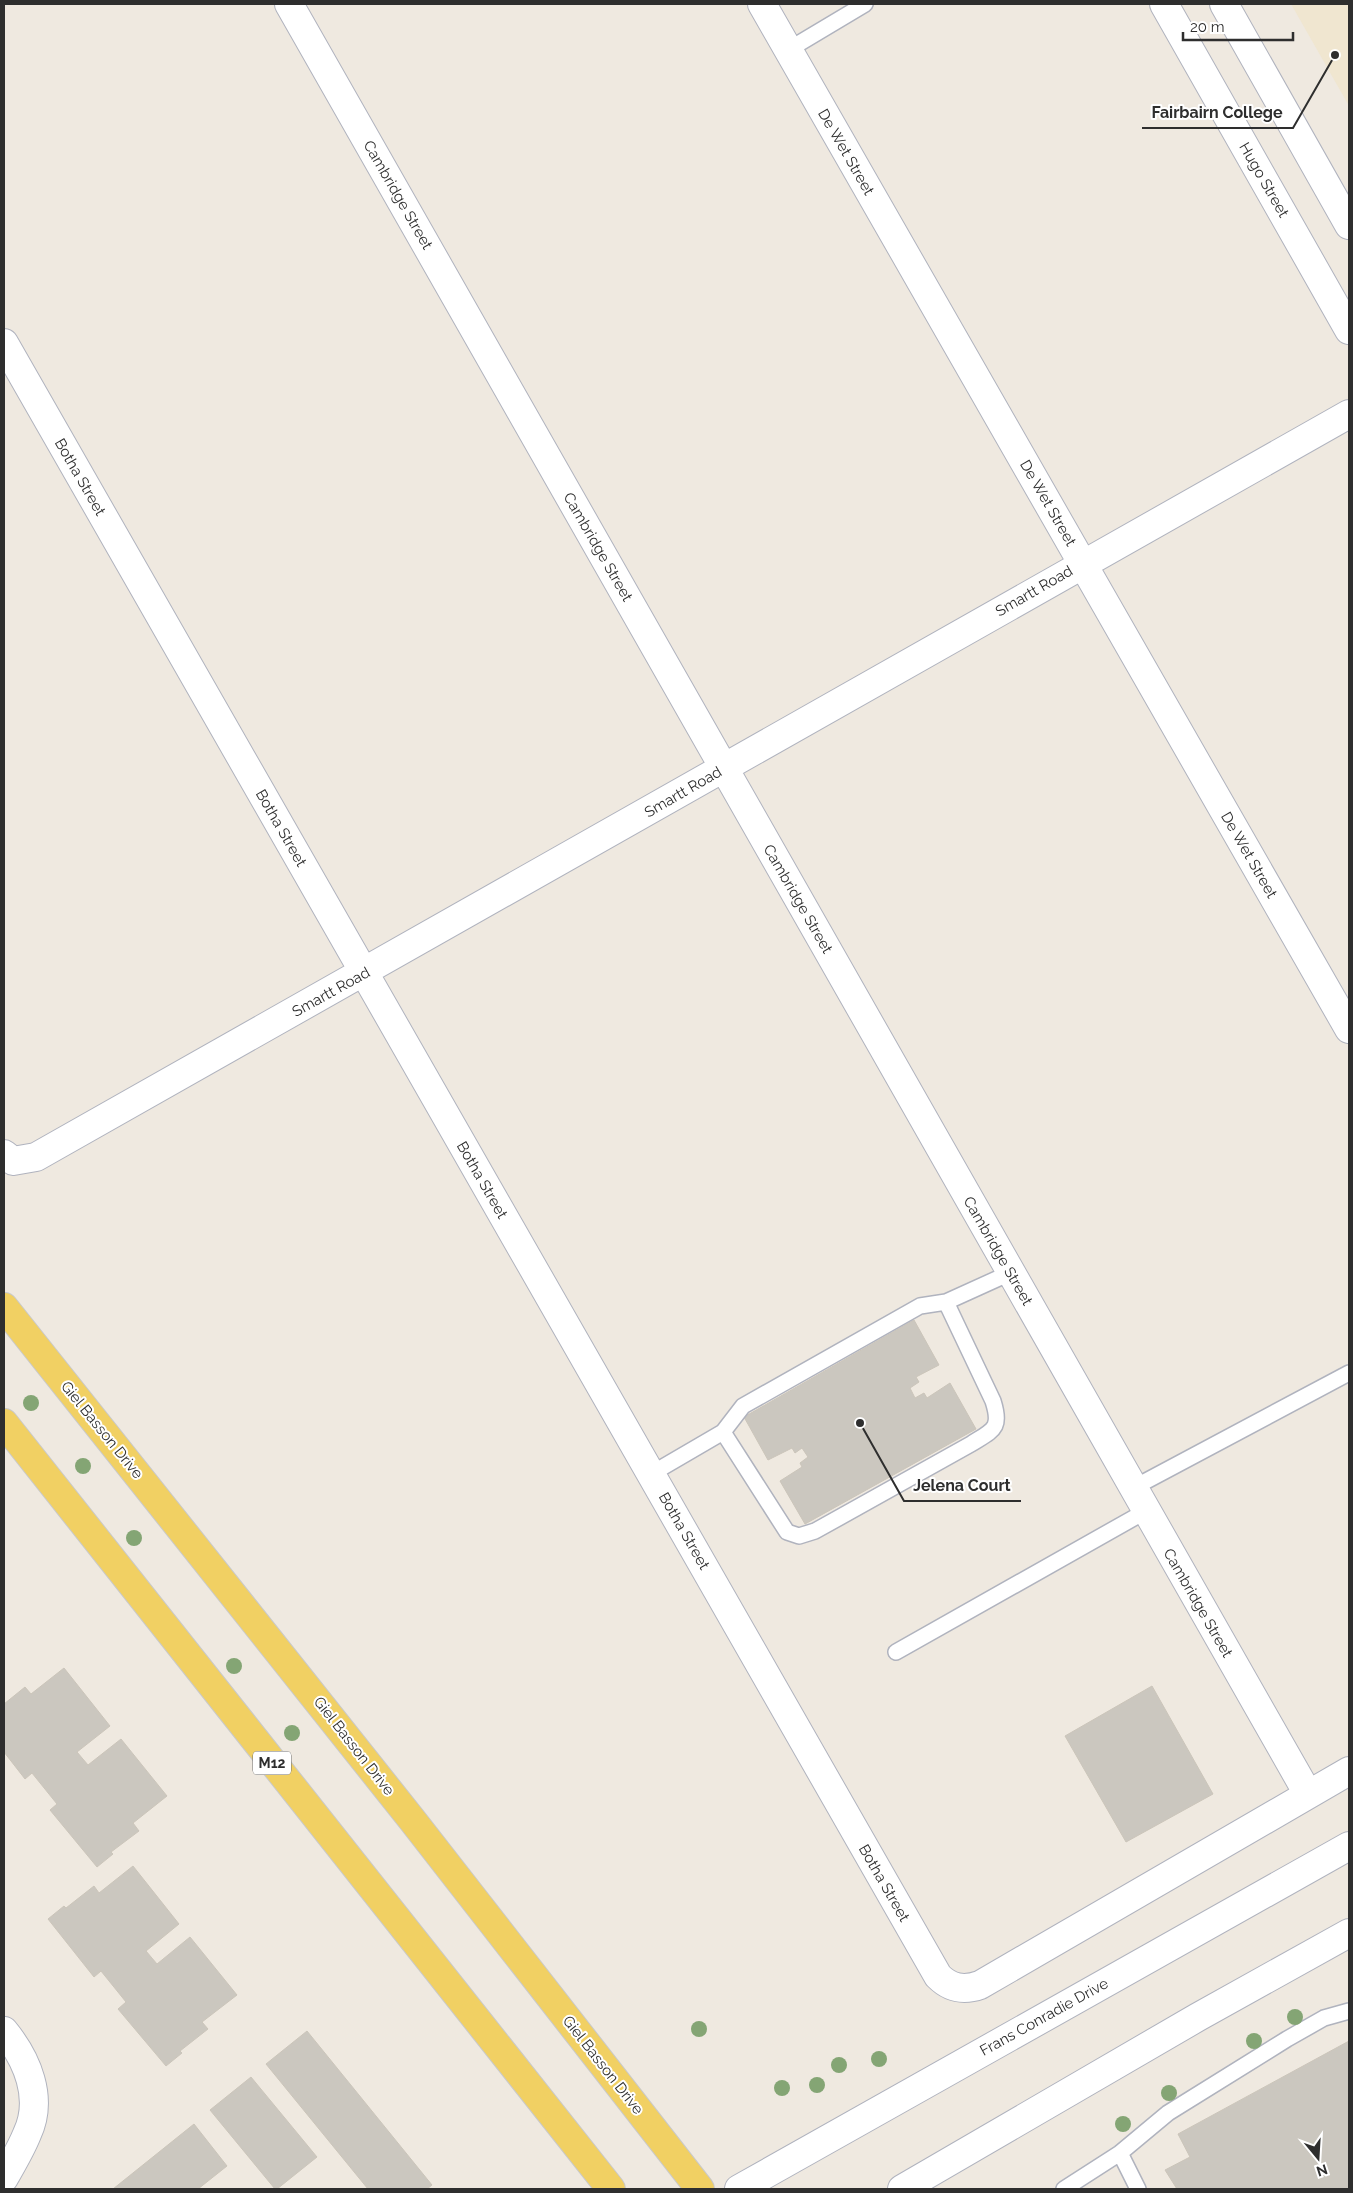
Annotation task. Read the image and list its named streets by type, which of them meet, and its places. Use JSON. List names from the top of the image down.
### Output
{
  "streets": {
    "main road": ["Giel Basson Drive", "M12"],
    "street": [
      "De Wet Street",
      "Hugo Street",
      "Cambridge Street",
      "Botha Street",
      "Smartt Road",
      "Frans Conradie Drive"
    ]
  },
  "crossings": [
    ["De Wet Street", "Smartt Road"],
    ["Cambridge Street", "Botha Street"],
    ["Cambridge Street", "Smartt Road"],
    ["Botha Street", "Smartt Road"]
  ],
  "places": ["Fairbairn College", "Jelena Court"],
  "scale_bar": "20 m",
  "north": "bottom"
}
